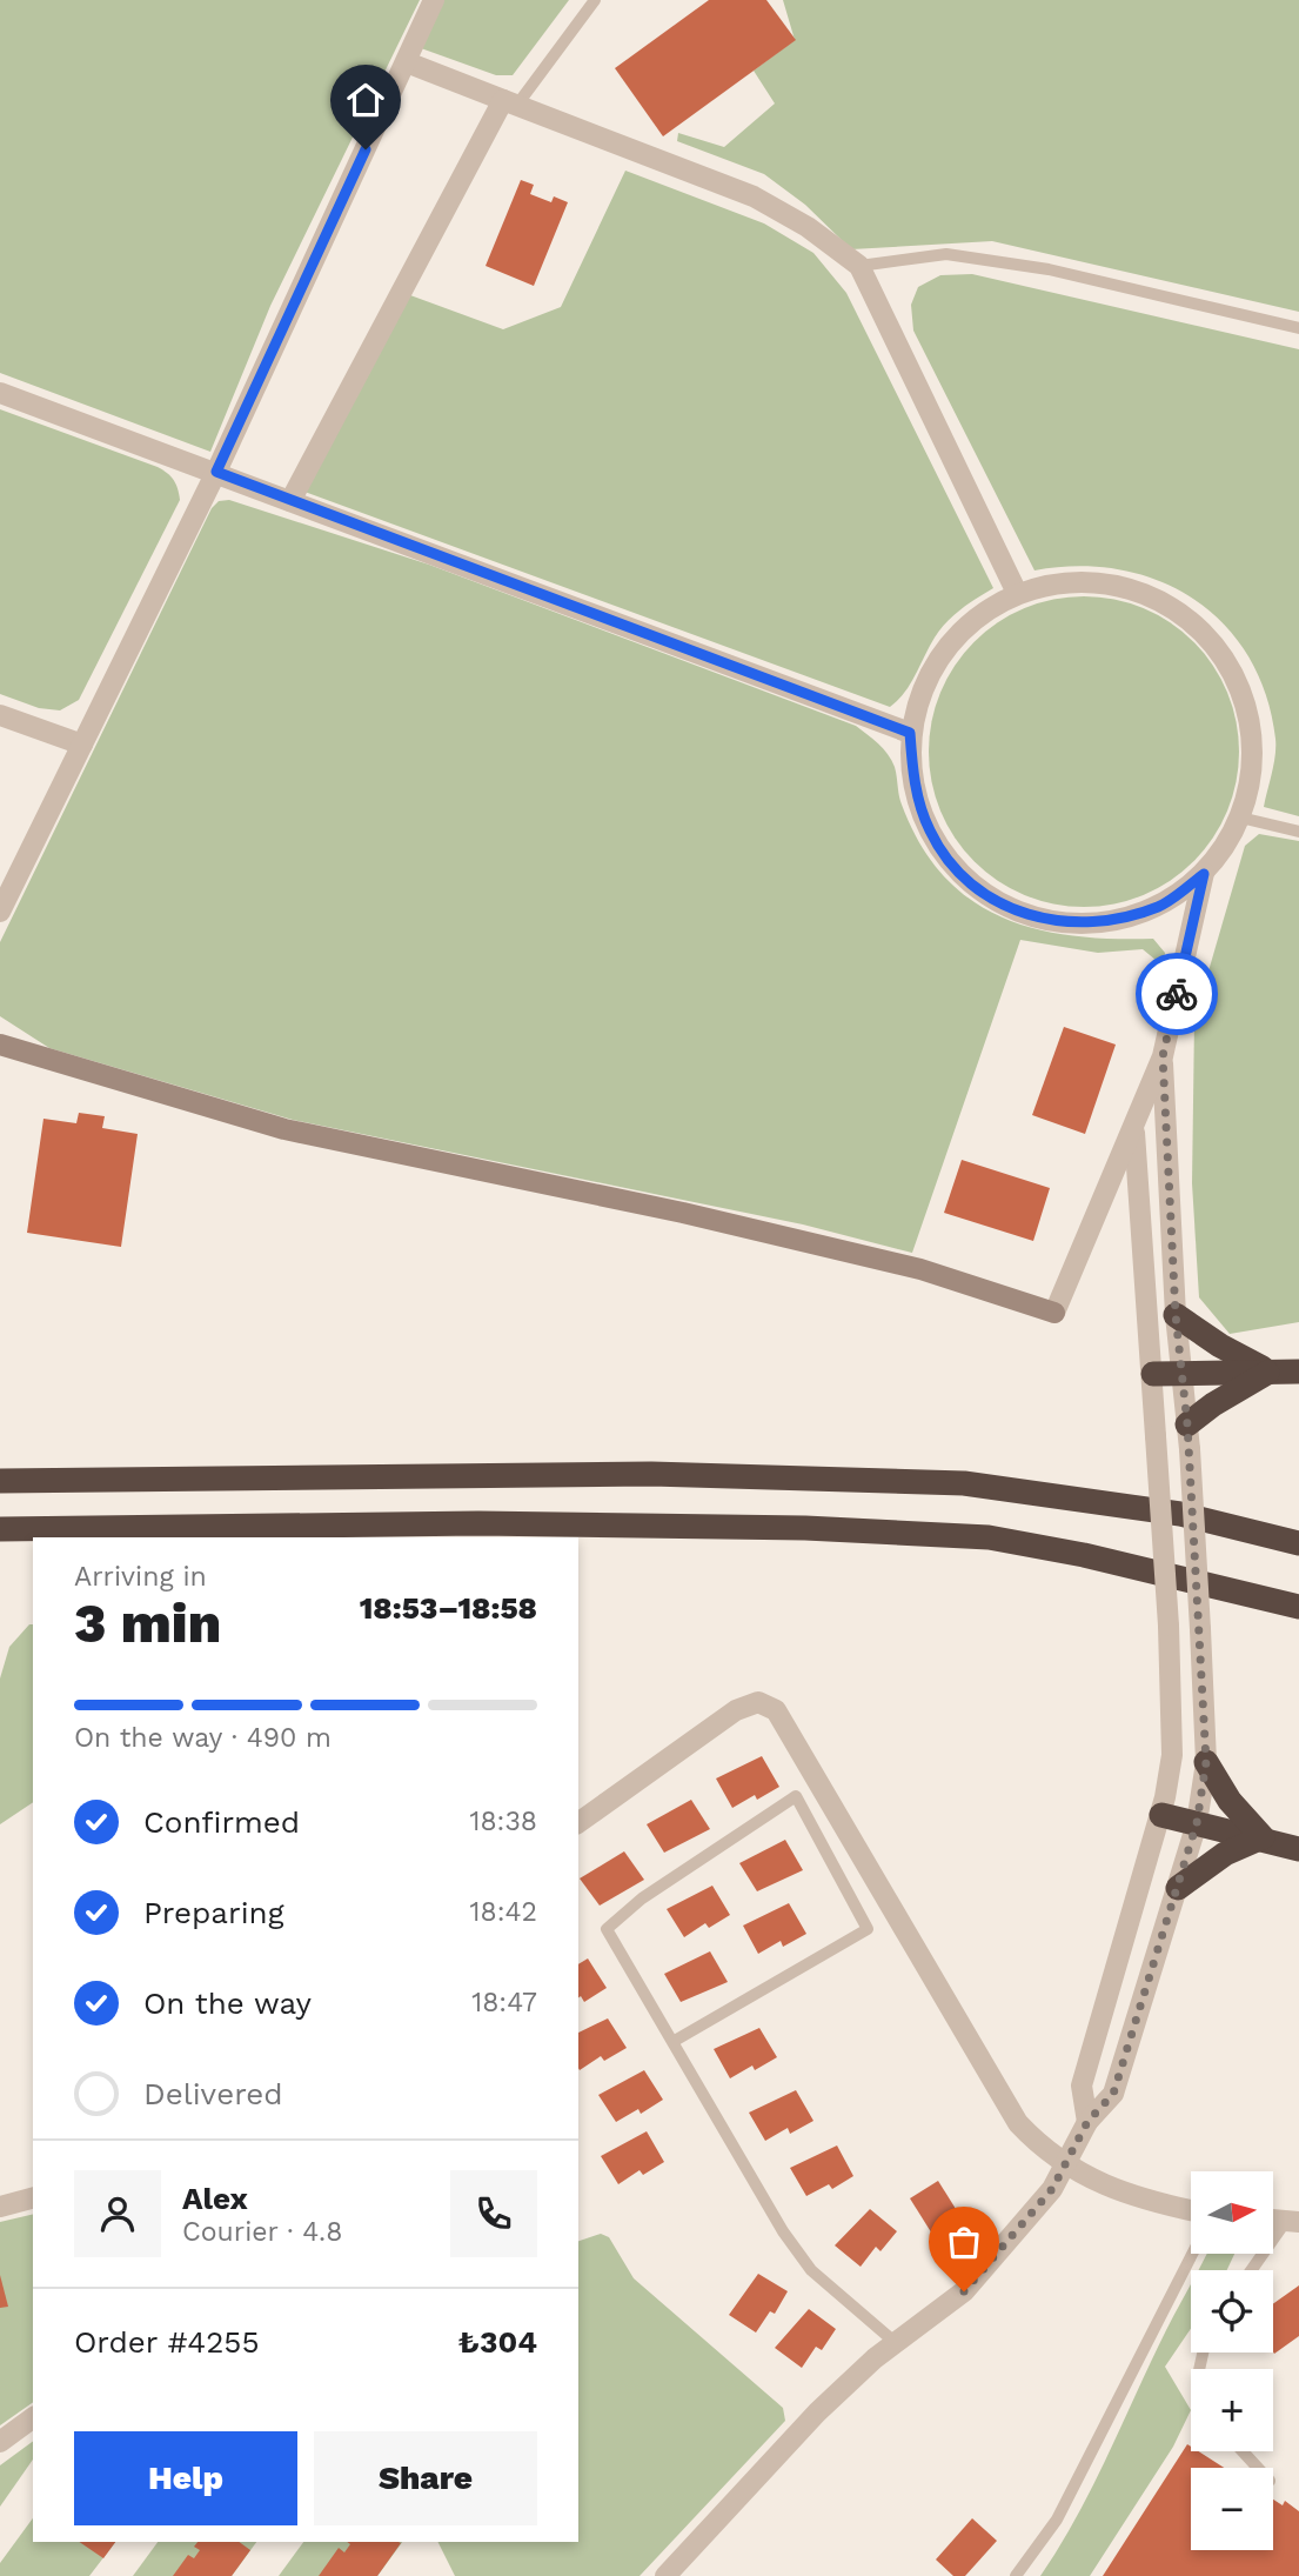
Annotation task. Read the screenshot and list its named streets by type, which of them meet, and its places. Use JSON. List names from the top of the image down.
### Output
{
  "north": "right",
  "page": {
    "heading": ["3 min", "Arriving in", "18:53–18:58"],
    "panel": [
      "Alex",
      "Courier · 4.8",
      "Order #4255",
      "₺304"
    ],
    "bar": "On the way · 490 m",
    "list": [
      ["Confirmed", "18:38"],
      ["Preparing", "18:42"],
      ["On the way", "18:47"],
      "Delivered"
    ],
    "map_buttons": ["+", "−"],
    "buttons": ["Help", "Share"]
  }
}
